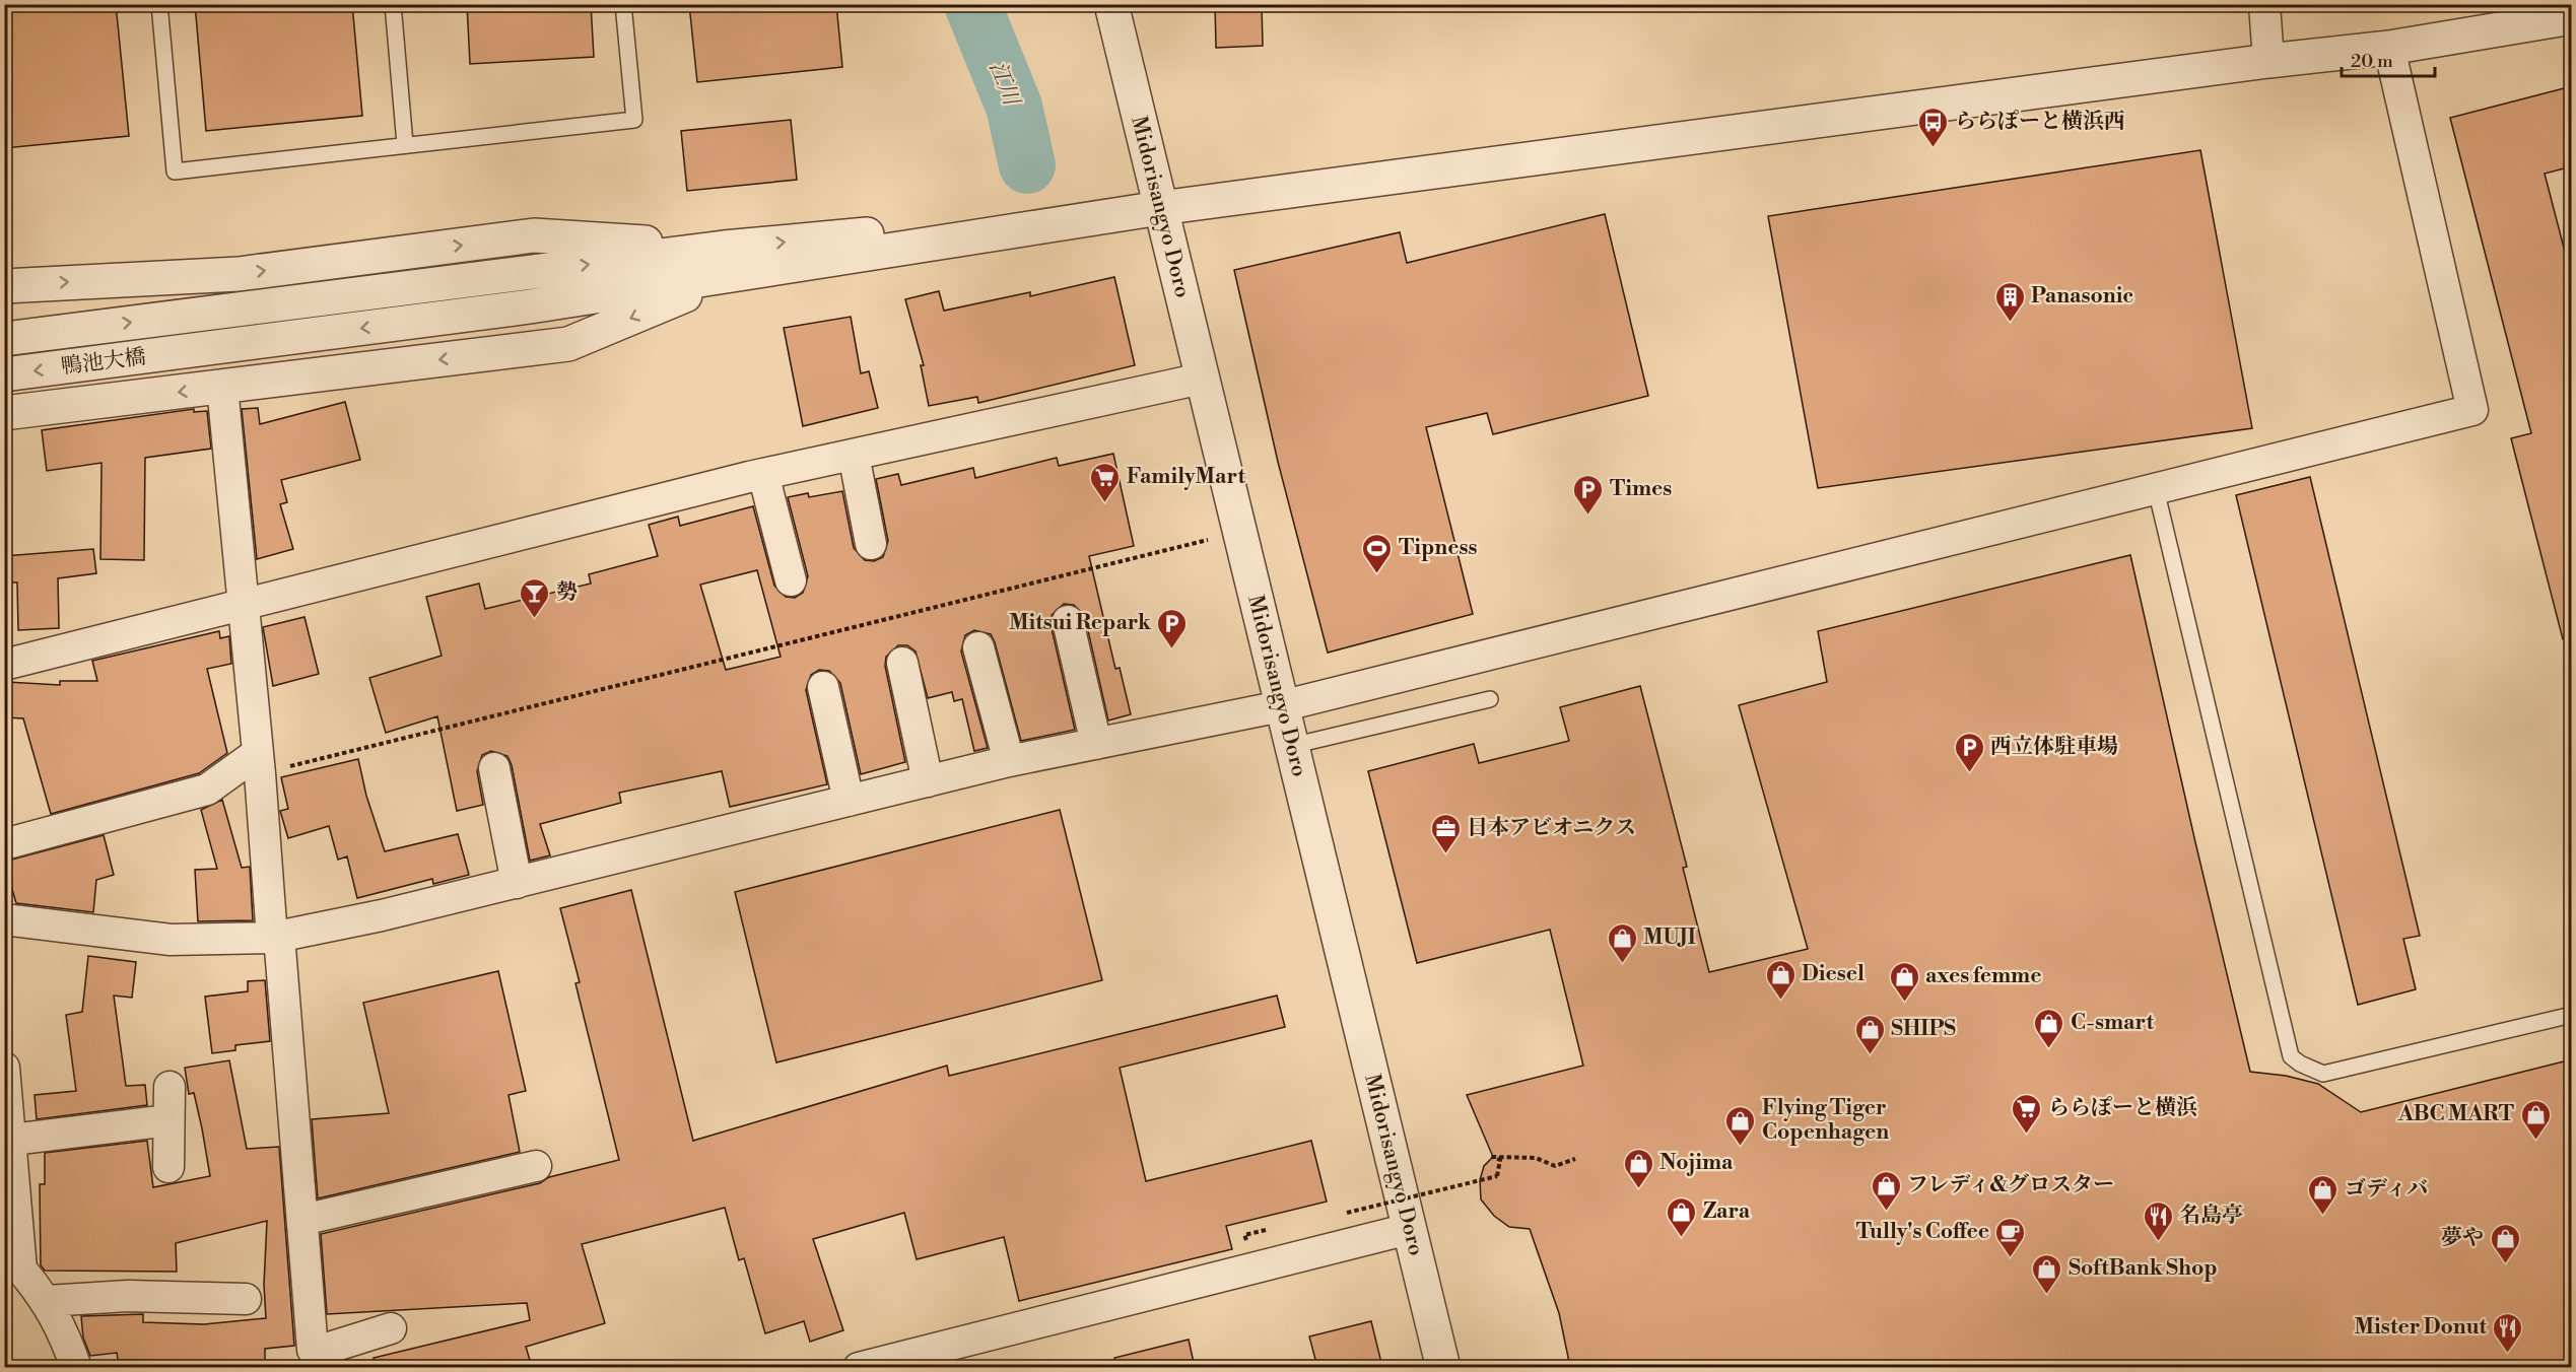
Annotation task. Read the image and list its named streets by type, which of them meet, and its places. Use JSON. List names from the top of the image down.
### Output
{
  "streets": {
    "street": ["Midorisangyo Doro", "鴨池大橋"]
  },
  "water": ["江川"],
  "places": {
    "bus stop": ["ららぽーと横浜西"],
    "building": ["Panasonic"],
    "supermarket": ["FamilyMart", "ららぽーと横浜"],
    "parking": ["Times", "Mitsui Repark", "西立体駐車場"],
    "sports": ["Tipness"],
    "bar": ["勢"],
    "office": ["日本アビオニクス"],
    "shop": [
      "MUJI",
      "Diesel",
      "axes femme",
      "C-smart",
      "SHIPS",
      "ABC MART",
      "Flying Tiger Copenhagen",
      "Nojima",
      "フレディ&グロスター",
      "ゴディバ",
      "Zara",
      "夢や",
      "SoftBank Shop"
    ],
    "restaurant": ["名島亭", "Mister Donut"],
    "cafe": ["Tully's Coffee"]
  },
  "scale_bar": "20 m"
}
